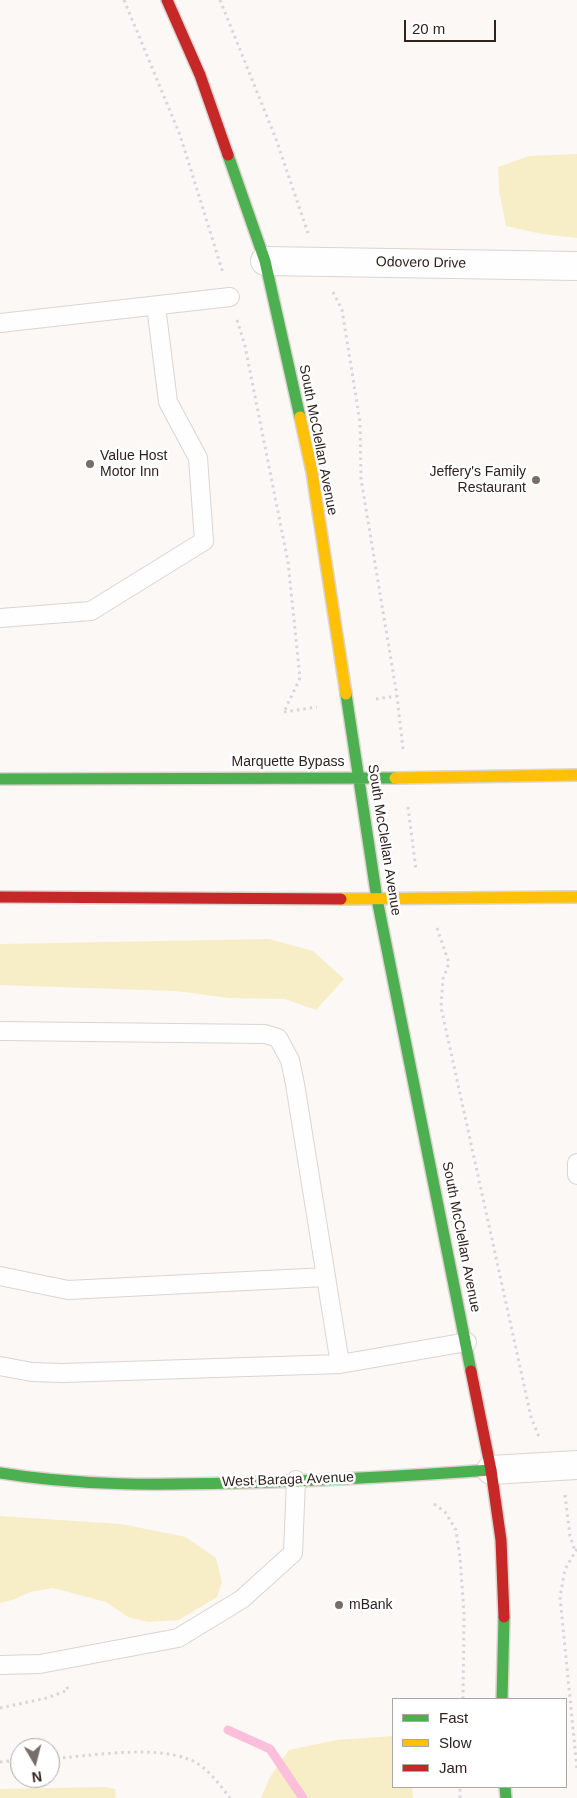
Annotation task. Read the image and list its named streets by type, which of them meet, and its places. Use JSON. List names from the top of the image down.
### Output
{
  "streets": {
    "main road": ["South McClellan Avenue", "Marquette Bypass", "West Baraga Avenue"],
    "street": ["Odovero Drive"]
  },
  "crossings": [
    ["Odovero Drive", "South McClellan Avenue"],
    ["South McClellan Avenue", "Marquette Bypass"],
    ["South McClellan Avenue", "West Baraga Avenue"]
  ],
  "places": ["Value Host Motor Inn", "Jeffery's Family Restaurant", "mBank"],
  "legend": ["Fast", "Slow", "Jam"],
  "scale_bar": "20 m",
  "north": "bottom"
}
